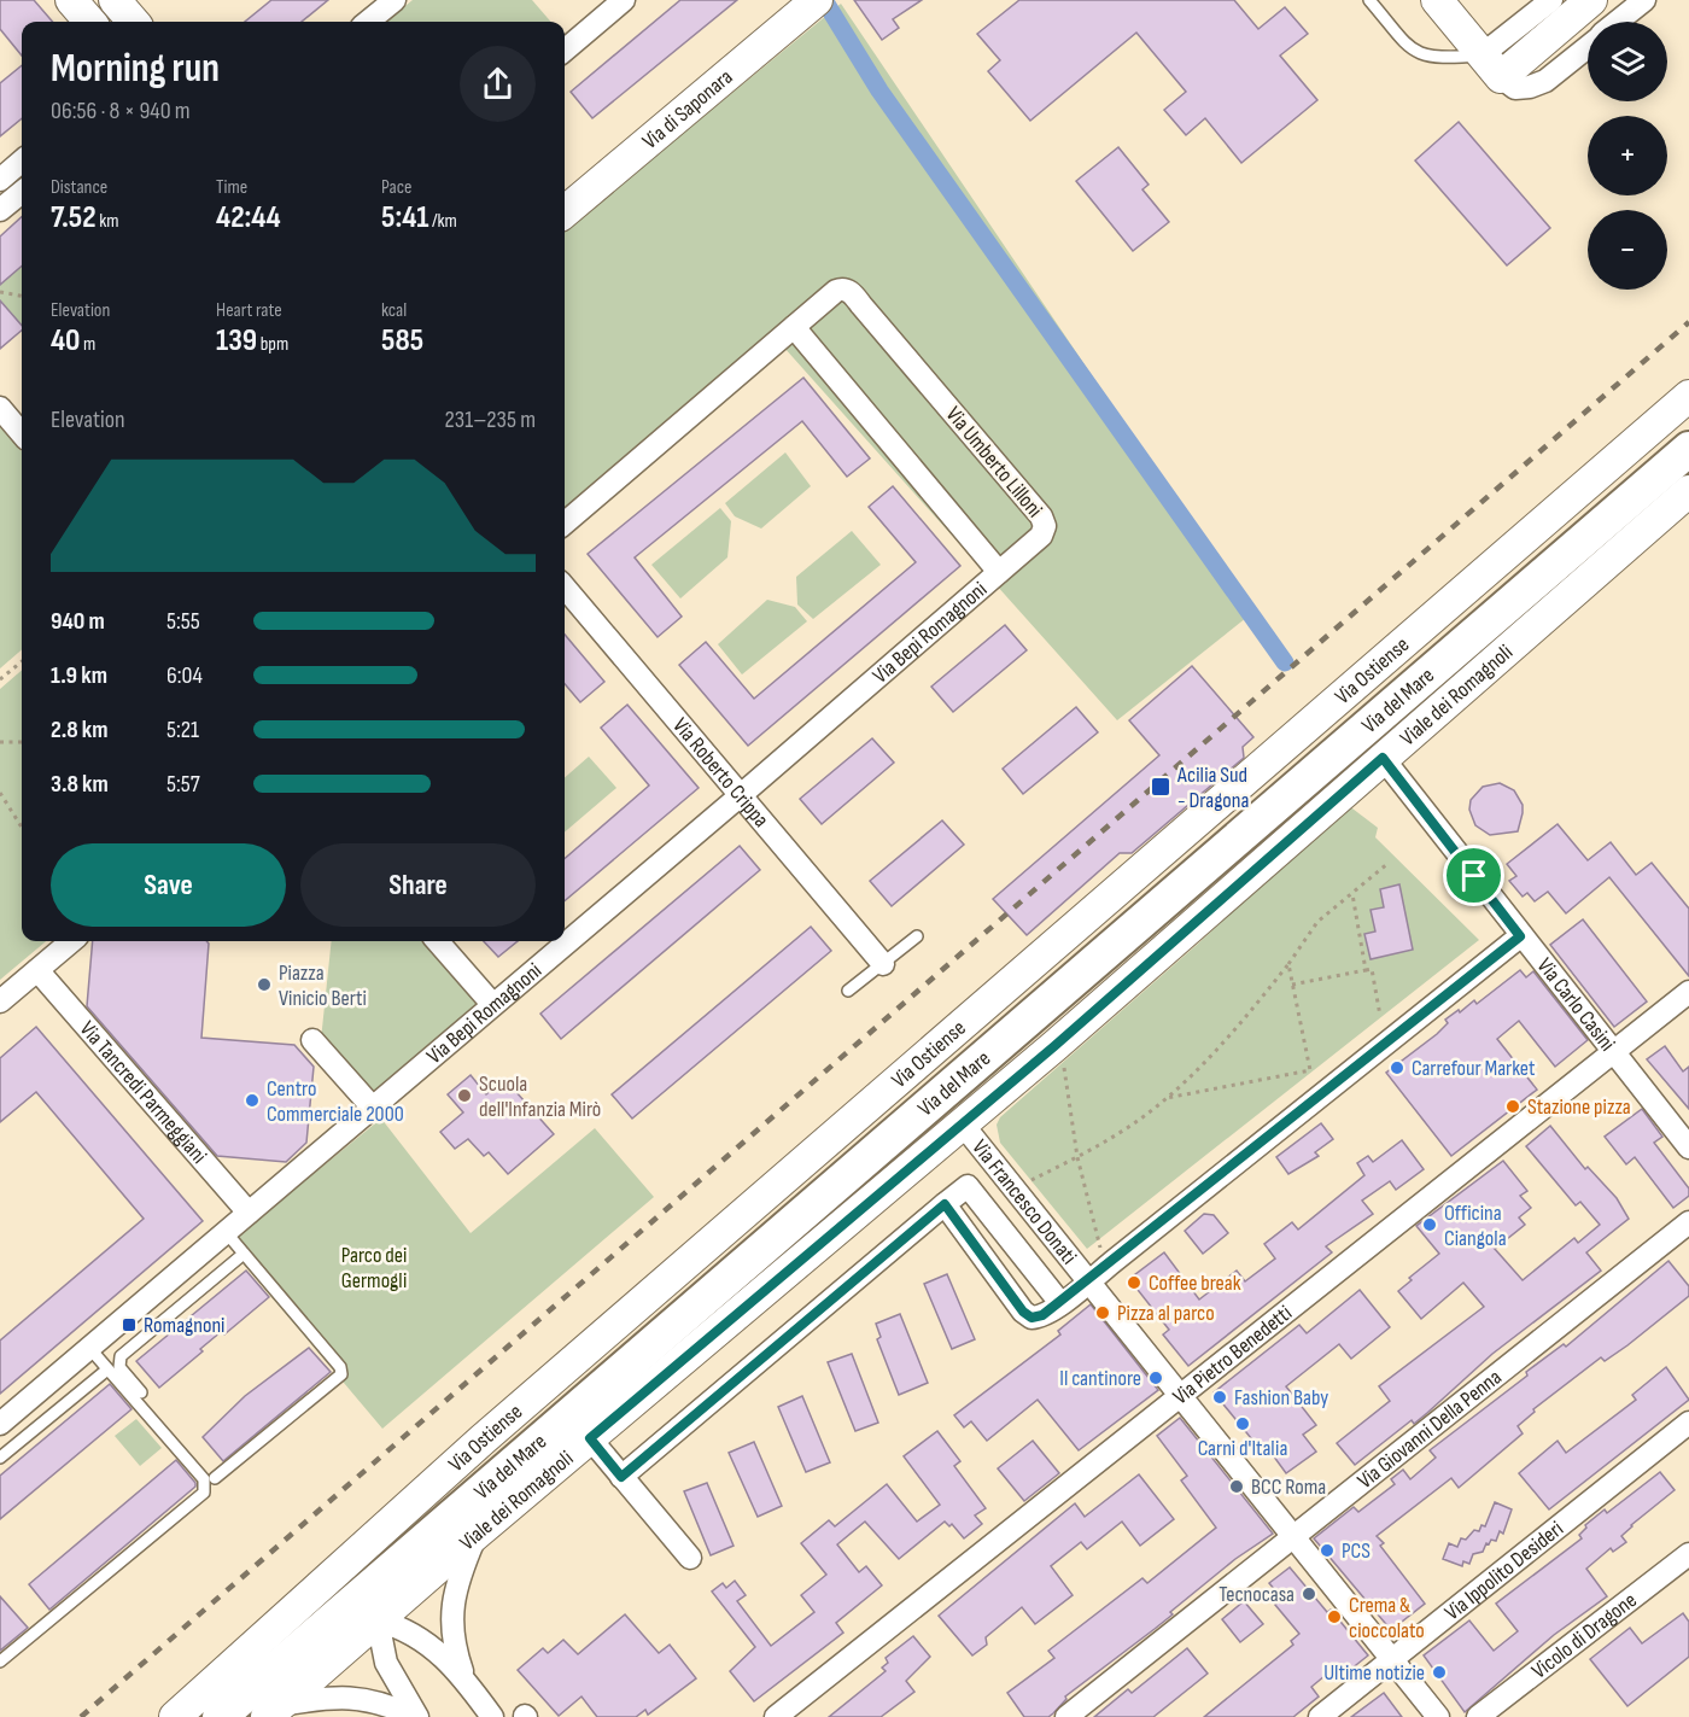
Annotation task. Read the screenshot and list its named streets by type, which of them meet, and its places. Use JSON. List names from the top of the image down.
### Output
{
  "streets": {
    "main road": [
      "Via di Saponara",
      "Via Ostiense",
      "Viale dei Romagnoli",
      "Via del Mare"
    ],
    "street": [
      "Via Umberto Lilloni",
      "Via Bepi Romagnoni",
      "Via Roberto Crippa",
      "Via Carlo Casini",
      "Via Tancredi Parmeggiani",
      "Via Francesco Donati",
      "Via Pietro Benedetti",
      "Via Giovanni Della Penna",
      "Via Ippolito Desideri",
      "Vicolo di Dragone"
    ]
  },
  "crossings": [
    ["Via Umberto Lilloni", "Via Bepi Romagnoni"],
    ["Via Bepi Romagnoni", "Via Roberto Crippa"],
    ["Via Bepi Romagnoni", "Via Tancredi Parmeggiani"],
    ["Viale dei Romagnoli", "Via Carlo Casini"],
    ["Viale dei Romagnoli", "Via Francesco Donati"],
    ["Via Carlo Casini", "Via Pietro Benedetti"],
    ["Via Francesco Donati", "Via Pietro Benedetti"],
    ["Via Francesco Donati", "Via Giovanni Della Penna"],
    ["Via Francesco Donati", "Via Ippolito Desideri"]
  ],
  "parks": ["Parco dei Germogli"],
  "places": {
    "transit": ["Acilia Sud - Dragona", "Romagnoni"],
    "other": [
      "Piazza Vinicio Berti",
      "Carrefour Market",
      "Scuola dell'Infanzia Mirò",
      "Centro Commerciale 2000",
      "Stazione pizza",
      "Officina Ciangola",
      "Coffee break",
      "Pizza al parco",
      "Il cantinore",
      "Fashion Baby",
      "Carni d'Italia",
      "BCC Roma",
      "PCS",
      "Tecnocasa",
      "Crema & cioccolato",
      "Ultime notizie"
    ]
  },
  "page": {
    "map_buttons": ["+", "−"],
    "heading": ["Morning run", "06:56 · 8 × 940 m"],
    "stats": [
      ["Distance", "7.52 km"],
      ["Time", "42:44"],
      ["Pace", "5:41 /km"],
      ["Elevation", "40 m"],
      ["Heart rate", "139 bpm"],
      ["kcal", "585"]
    ],
    "chart": ["Elevation", "231–235 m"],
    "list": [
      {
        "name": "940 m",
        "note": "5:55"
      },
      {
        "name": "1.9 km",
        "note": "6:04"
      },
      {
        "name": "2.8 km",
        "note": "5:21"
      },
      {
        "name": "3.8 km",
        "note": "5:57"
      }
    ],
    "buttons": ["Save", "Share"]
  }
}
